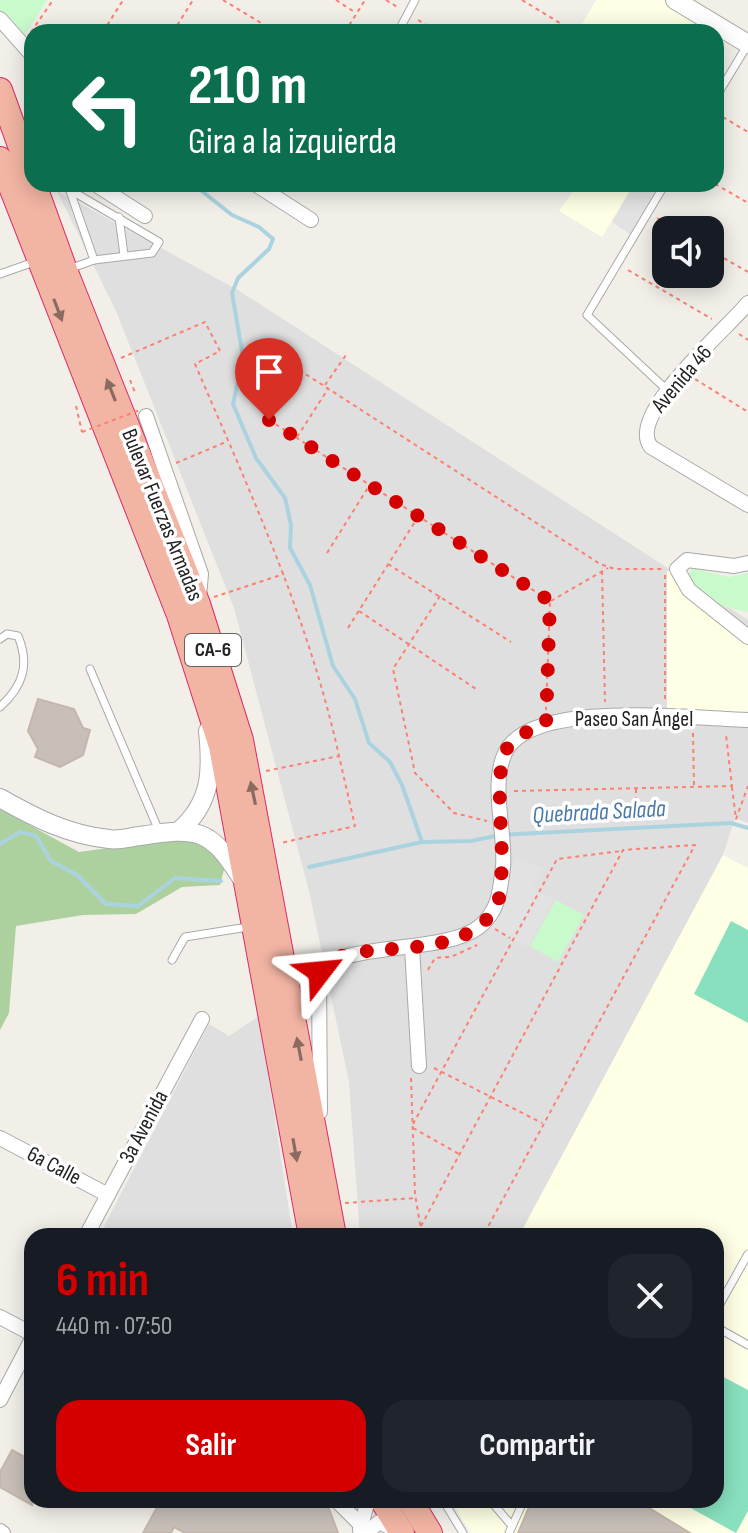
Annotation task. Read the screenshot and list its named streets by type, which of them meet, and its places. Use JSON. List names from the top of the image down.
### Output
{
  "streets": {
    "highway": ["Bulevar Fuerzas Armadas", "CA-6"],
    "street": [
      "Avenida 46",
      "Paseo San Ángel",
      "3a Avenida",
      "6a Calle"
    ]
  },
  "crossings": [
    ["3a Avenida", "6a Calle"]
  ],
  "water": ["Quebrada Salada"],
  "page": {
    "turn": ["210 m", "Gira a la izquierda"],
    "heading": ["6 min", "440 m · 07:50"],
    "buttons": ["Salir", "Compartir"]
  }
}
